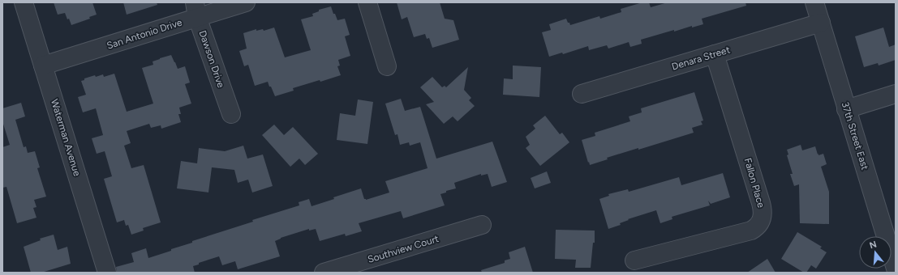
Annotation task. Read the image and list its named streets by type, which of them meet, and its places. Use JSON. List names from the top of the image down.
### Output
{
  "streets": {
    "street": [
      "San Antonio Drive",
      "Denara Street",
      "Dawson Drive",
      "37th Street East",
      "Waterman Avenue",
      "Fallon Place",
      "Southview Court"
    ]
  },
  "crossings": [
    ["San Antonio Drive", "Dawson Drive"],
    ["San Antonio Drive", "Waterman Avenue"],
    ["Denara Street", "37th Street East"],
    ["Denara Street", "Fallon Place"]
  ],
  "north": "top"
}
